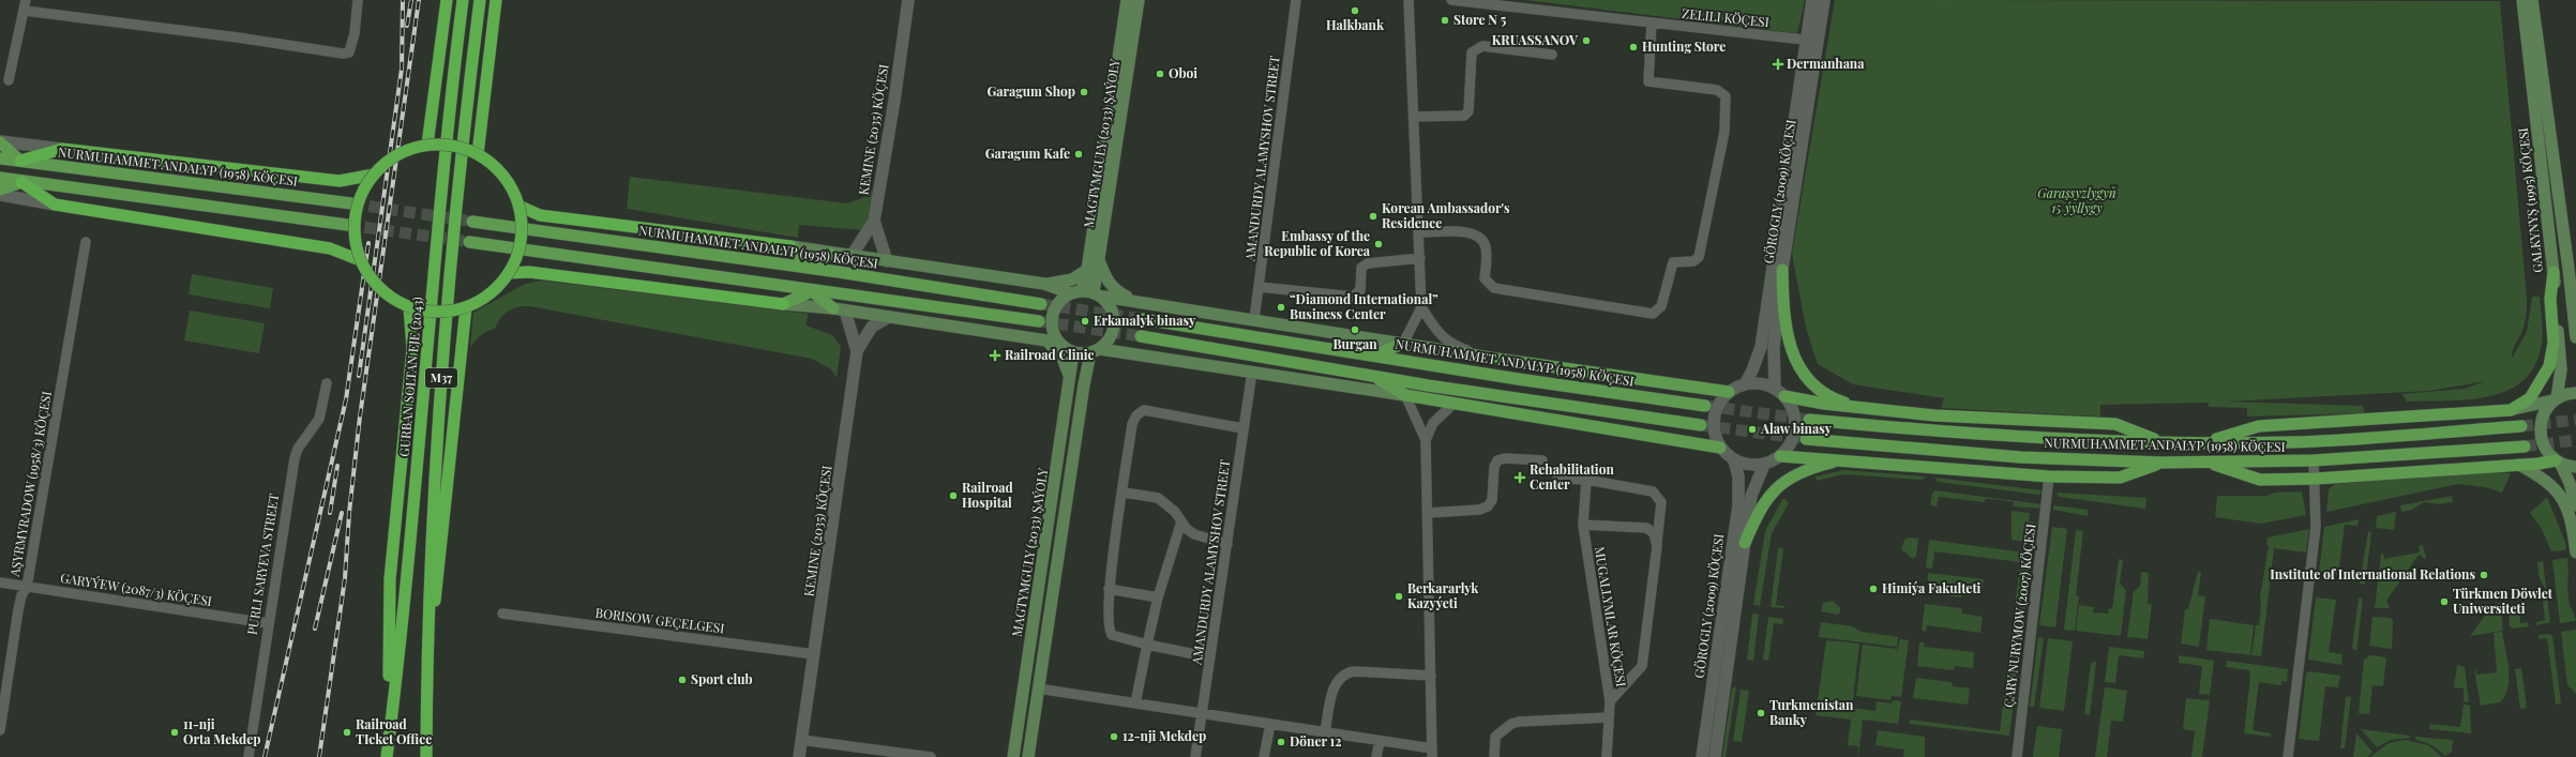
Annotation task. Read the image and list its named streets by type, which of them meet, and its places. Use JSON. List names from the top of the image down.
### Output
{
  "streets": {
    "highway": ["GURBAN SOLTAN EJE (2043)", "M37"],
    "main road": ["MAGTYMGULY (2033) ŞAÝOLY", "NURMUHAMMET ANDALYP (1958) KÖÇESI", "GALKYNYŞ (1995) KÖÇESI"],
    "street": [
      "ZELILI KÖÇESI",
      "KEMINE (2035) KÖÇESI",
      "AMANDURDY ALAMYSHOV STREET",
      "GÖROGLY (2009) KÖÇESI",
      "AŞYRMYRADOW (1958/3) KÖÇESI",
      "PURLI SARYEVA STREET",
      "GARYÝEW (2087/3) KÖÇESI",
      "ÇARY NURYMOW (2007) KÖÇESI",
      "MUGALLYMLAR KÖÇESI",
      "BORISOW GEÇELGESI"
    ]
  },
  "crossings": [
    ["ZELILI KÖÇESI", "GÖROGLY (2009) KÖÇESI"],
    ["KEMINE (2035) KÖÇESI", "NURMUHAMMET ANDALYP (1958) KÖÇESI"],
    ["KEMINE (2035) KÖÇESI", "BORISOW GEÇELGESI"],
    ["AŞYRMYRADOW (1958/3) KÖÇESI", "GARYÝEW (2087/3) KÖÇESI"],
    ["PURLI SARYEVA STREET", "GARYÝEW (2087/3) KÖÇESI"]
  ],
  "parks": ["Garaşsyzlygyň 15 ýyllygy"],
  "places": {
    "other": [
      "Halkbank",
      "Store N 5",
      "KRUASSANOV",
      "Hunting Store",
      "Oboi",
      "Garagum Shop",
      "Garagum Kafe",
      "Korean Ambassador's Residence",
      "Embassy of the Republic of Korea",
      "“Diamond International” Business Center",
      "Erkanalyk binasy",
      "Burgan",
      "Alaw binasy",
      "Railroad Hospital",
      "Institute of International Relations",
      "Himiýa Fakulteti",
      "Berkararlyk Kazyýeti",
      "Türkmen Döwlet Uniwersiteti",
      "Sport club",
      "Turkmenistan Banky",
      "11-nji Orta Mekdep",
      "Railroad TIcket Office",
      "12-nji Mekdep",
      "Döner 12"
    ],
    "health": ["Dermanhana", "Railroad Clinic", "Rehabilitation Center"]
  }
}
